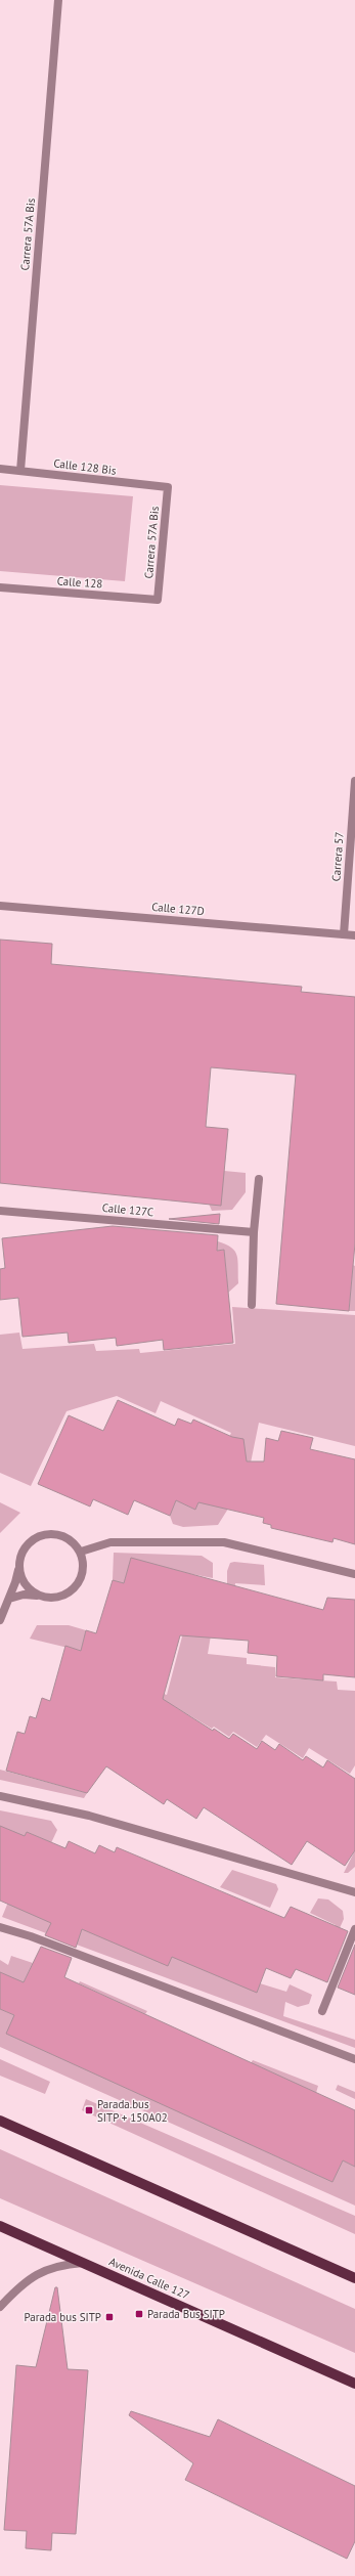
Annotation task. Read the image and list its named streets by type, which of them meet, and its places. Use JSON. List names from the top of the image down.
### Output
{
  "streets": {
    "main road": ["Avenida Calle 127"],
    "street": [
      "Carrera 57A Bis",
      "Calle 128 Bis",
      "Calle 128",
      "Carrera 57",
      "Calle 127D",
      "Calle 127C"
    ]
  },
  "crossings": [
    ["Carrera 57A Bis", "Calle 128 Bis"],
    ["Carrera 57A Bis", "Calle 128"],
    ["Carrera 57", "Calle 127D"]
  ],
  "places": {
    "transit": ["Parada.bus SITP + 150A02", "Parada Bus SITP", "Parada bus SITP"]
  }
}
